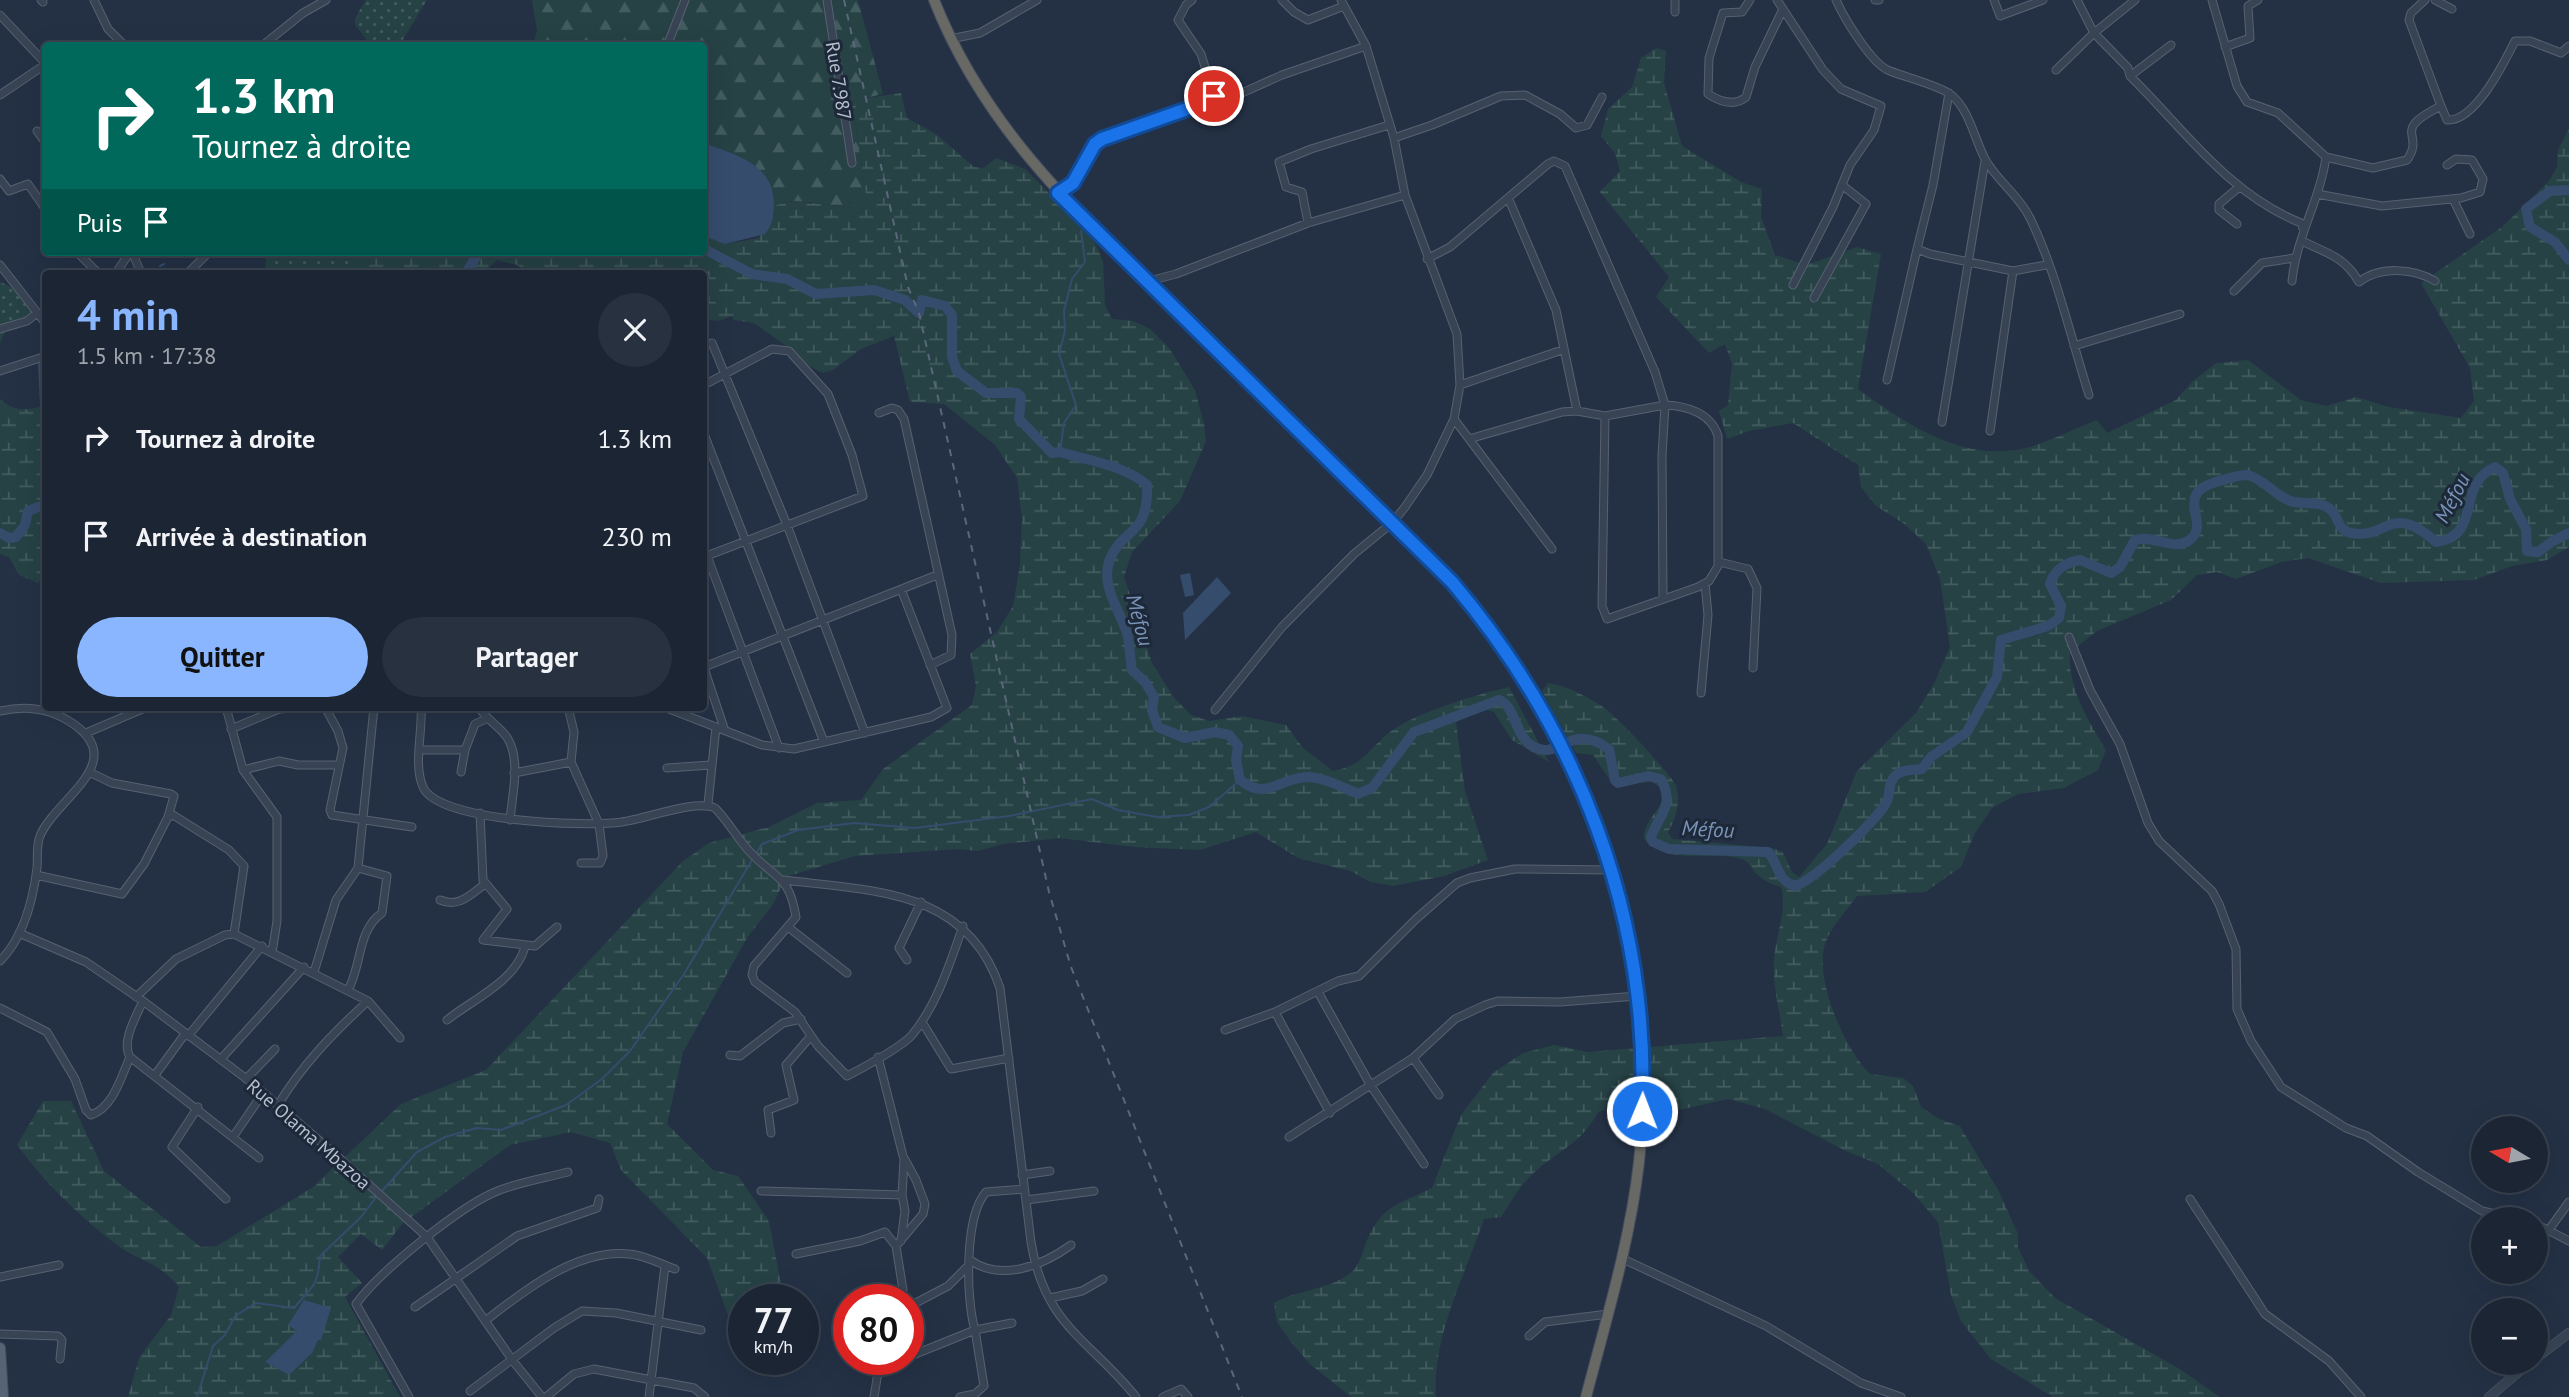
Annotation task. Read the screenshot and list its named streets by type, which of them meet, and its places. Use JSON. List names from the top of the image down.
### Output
{
  "streets": {
    "street": ["Rue 7.987", "Rue Olama Mbazoa"]
  },
  "water": ["Méfou"],
  "north": "left",
  "page": {
    "turn": ["1.3 km", "Tournez à droite"],
    "then": "Puis",
    "heading": ["4 min", "1.5 km · 17:38"],
    "list": [
      {
        "name": "Tournez à droite",
        "value": "1.3 km"
      },
      {
        "name": "Arrivée à destination",
        "value": "230 m"
      }
    ],
    "buttons": ["Quitter", "Partager"],
    "map_buttons": ["+", "−"],
    "speed": "77 km/h",
    "limit": "80"
  }
}
